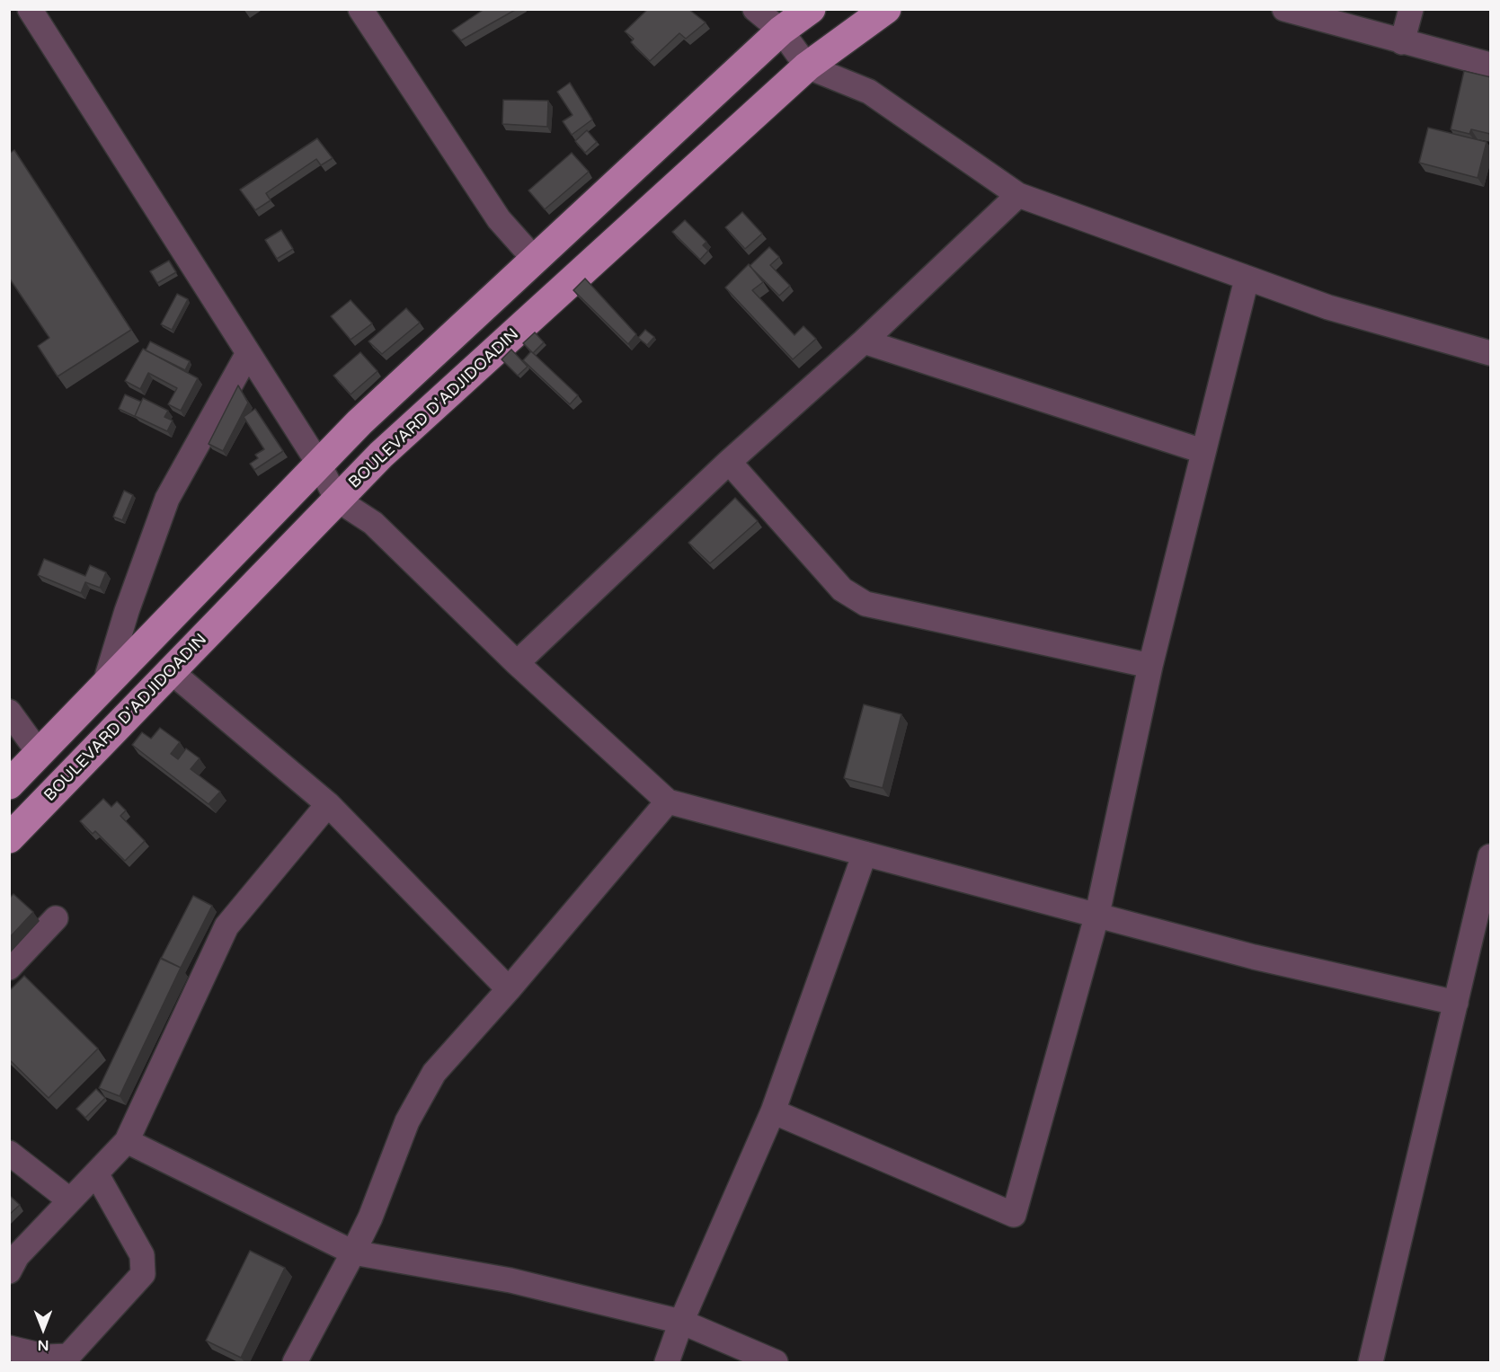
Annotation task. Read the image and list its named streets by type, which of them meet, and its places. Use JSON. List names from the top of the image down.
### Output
{
  "streets": {
    "main road": ["BOULEVARD D'ADJIDOADIN"]
  },
  "north": "bottom"
}
